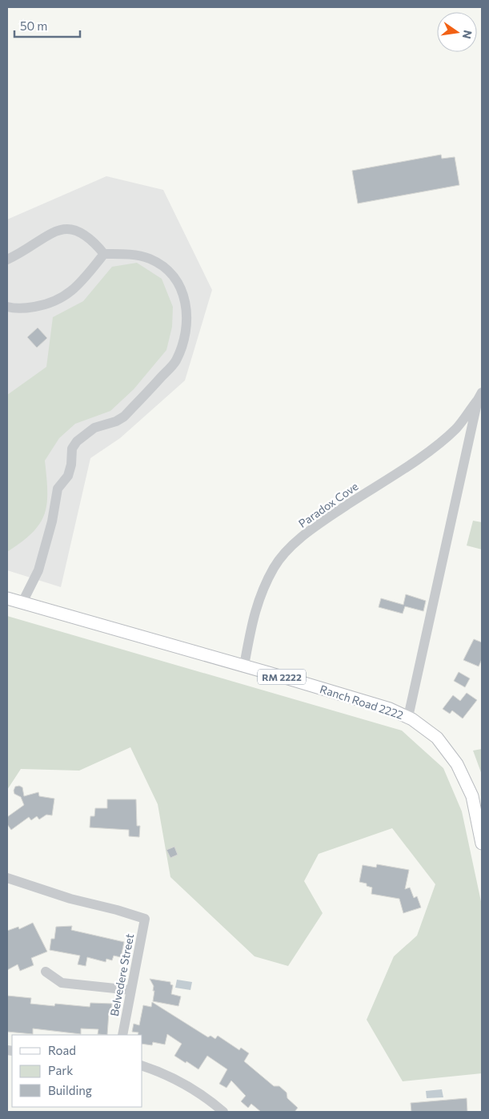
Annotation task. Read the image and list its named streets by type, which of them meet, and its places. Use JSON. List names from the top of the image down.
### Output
{
  "streets": {
    "main road": ["RM 2222", "Ranch Road 2222"],
    "street": ["Paradox Cove", "Belvedere Street"]
  },
  "crossings": [
    ["Paradox Cove", "Ranch Road 2222"]
  ],
  "legend": ["Road", "Park", "Building"],
  "scale_bar": "50 m",
  "north": "right"
}
